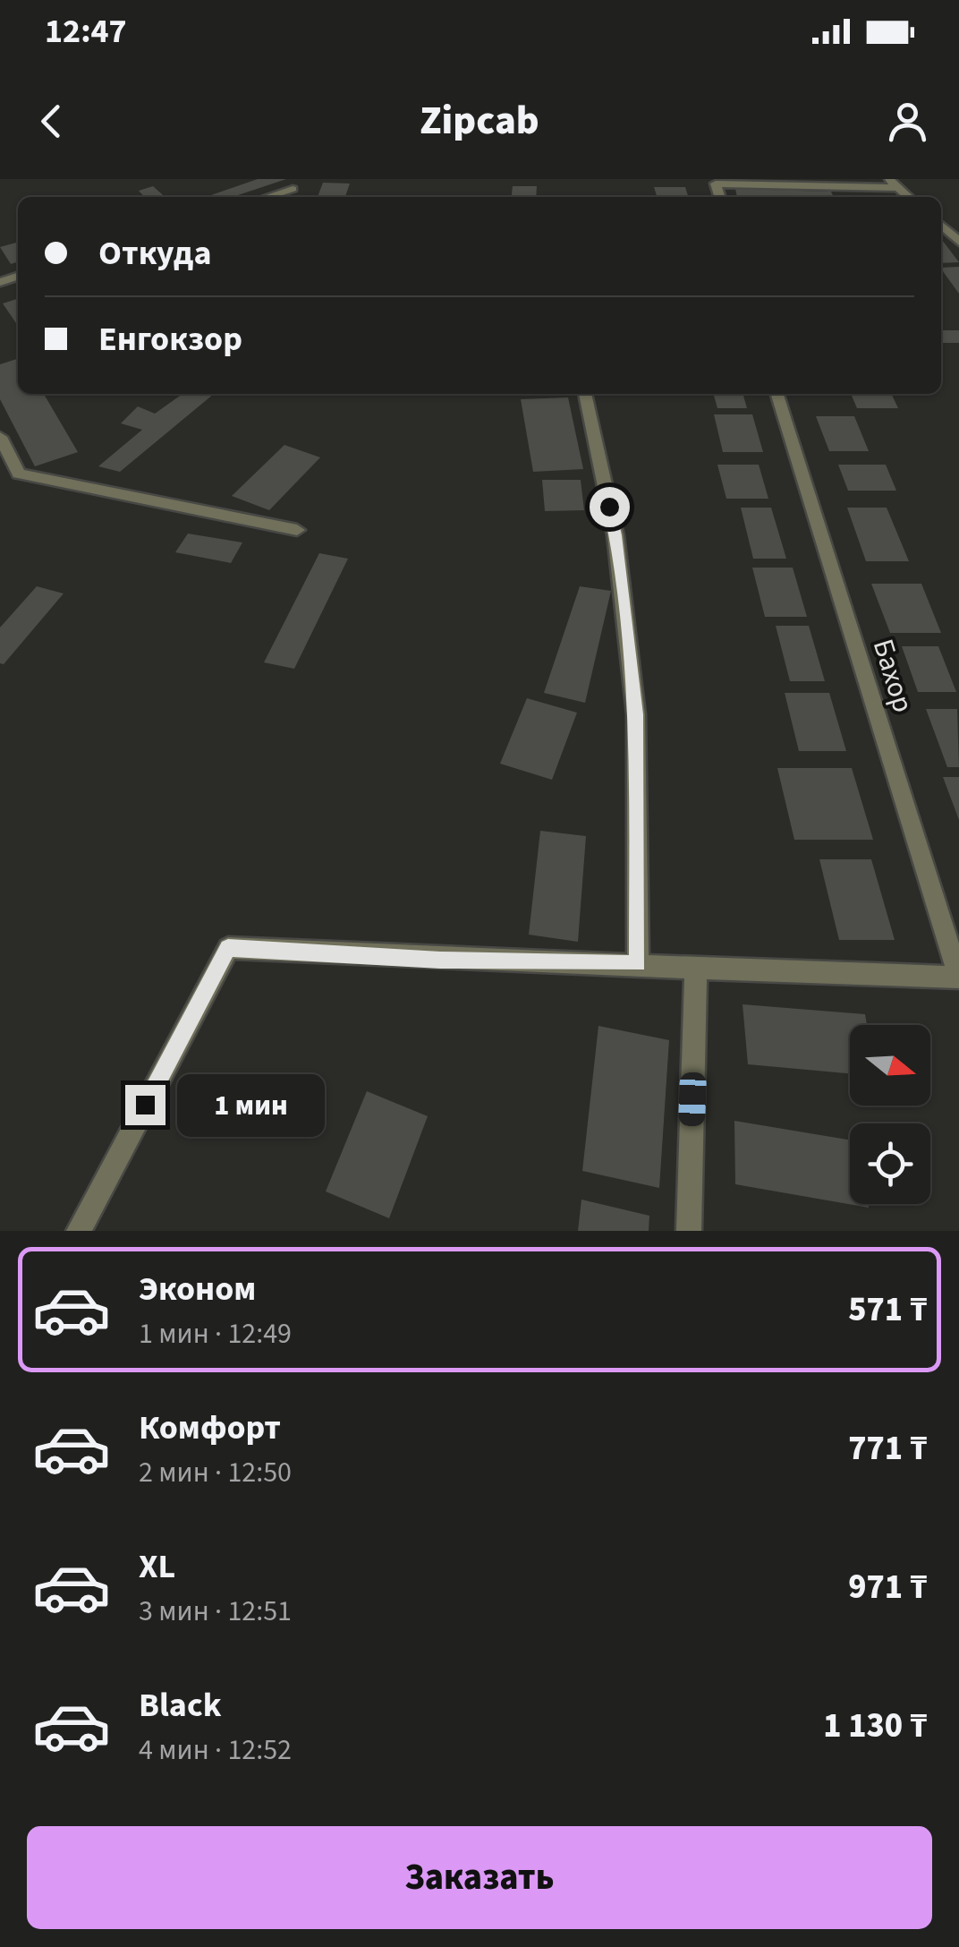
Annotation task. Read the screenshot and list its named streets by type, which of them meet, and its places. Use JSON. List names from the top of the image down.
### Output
{
  "streets": {
    "street": ["Бахор"]
  },
  "north": "right",
  "page": {
    "status": "12:47",
    "header": "Zipcab",
    "banner": ["Откуда", "Енгокзор"],
    "bubble": "1 мин",
    "list": [
      {
        "name": "Эконом",
        "note": "1 мин · 12:49",
        "value": "571 ₸"
      },
      {
        "name": "Комфорт",
        "note": "2 мин · 12:50",
        "value": "771 ₸"
      },
      {
        "name": "XL",
        "note": "3 мин · 12:51",
        "value": "971 ₸"
      },
      {
        "name": "Black",
        "note": "4 мин · 12:52",
        "value": "1 130 ₸"
      }
    ],
    "buttons": "Заказать"
  }
}
